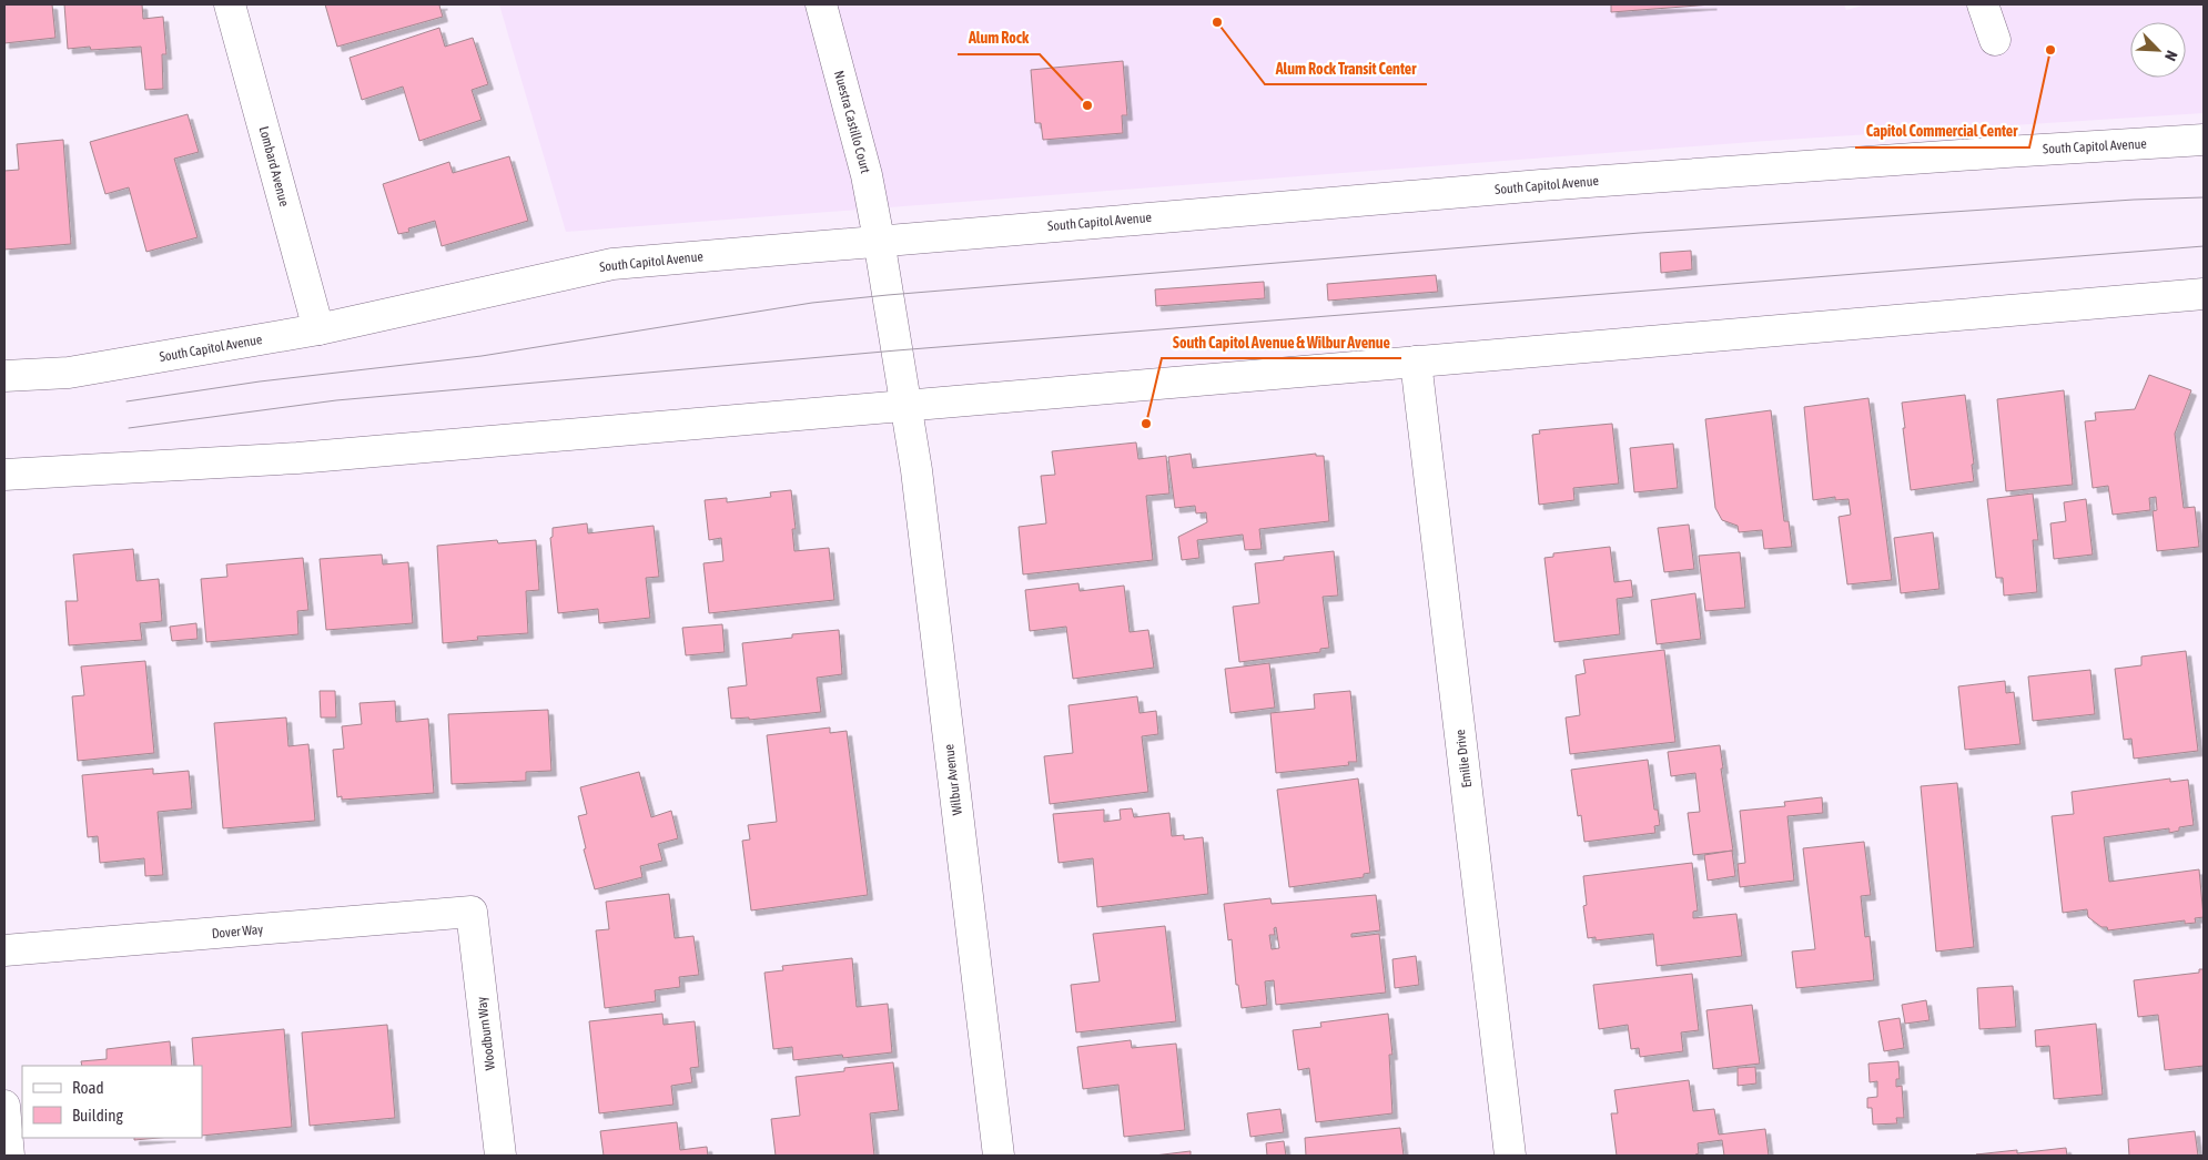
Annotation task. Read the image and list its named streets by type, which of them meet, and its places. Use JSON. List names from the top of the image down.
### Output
{
  "streets": {
    "main road": [
      "Nuestra Castillo Court",
      "South Capitol Avenue",
      "Lombard Avenue",
      "Emilie Drive",
      "Wilbur Avenue",
      "Dover Way",
      "Woodburn Way"
    ]
  },
  "crossings": [
    ["Nuestra Castillo Court", "South Capitol Avenue"],
    ["Nuestra Castillo Court", "Wilbur Avenue"],
    ["South Capitol Avenue", "Lombard Avenue"],
    ["Dover Way", "Woodburn Way"]
  ],
  "places": [
    "Alum Rock Transit Center",
    "Capitol Commercial Center",
    "Alum Rock",
    "South Capitol Avenue & Wilbur Avenue"
  ],
  "legend": ["Road", "Building"],
  "north": "bottom right"
}
